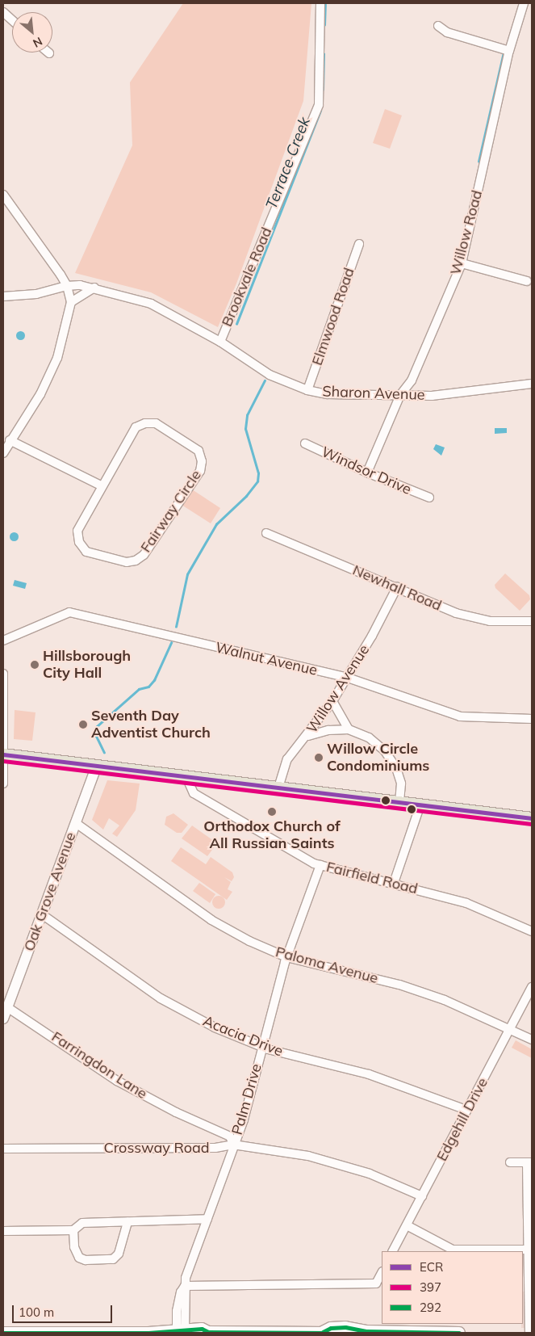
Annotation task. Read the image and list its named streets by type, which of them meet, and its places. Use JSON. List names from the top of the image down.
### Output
{
  "streets": {
    "street": [
      "Willow Road",
      "Brookvale Road",
      "Elmwood Road",
      "Sharon Avenue",
      "Windsor Drive",
      "Fairway Circle",
      "Newhall Road",
      "Walnut Avenue",
      "Willow Avenue",
      "Fairfield Road",
      "Oak Grove Avenue",
      "Paloma Avenue",
      "Acacia Drive",
      "Farringdon Lane",
      "Palm Drive",
      "Edgehill Drive",
      "Crossway Road"
    ]
  },
  "crossings": [
    ["Willow Road", "Sharon Avenue"],
    ["Willow Road", "Windsor Drive"],
    ["Brookvale Road", "Sharon Avenue"],
    ["Elmwood Road", "Sharon Avenue"],
    ["Newhall Road", "Willow Avenue"],
    ["Walnut Avenue", "Willow Avenue"],
    ["Fairfield Road", "Palm Drive"],
    ["Oak Grove Avenue", "Paloma Avenue"],
    ["Oak Grove Avenue", "Acacia Drive"],
    ["Oak Grove Avenue", "Farringdon Lane"],
    ["Paloma Avenue", "Palm Drive"],
    ["Paloma Avenue", "Edgehill Drive"],
    ["Acacia Drive", "Palm Drive"],
    ["Acacia Drive", "Edgehill Drive"],
    ["Farringdon Lane", "Palm Drive"],
    ["Farringdon Lane", "Crossway Road"],
    ["Palm Drive", "Crossway Road"],
    ["Edgehill Drive", "Crossway Road"]
  ],
  "water": ["Terrace Creek"],
  "places": [
    "Hillsborough City Hall",
    "Seventh Day Adventist Church",
    "Willow Circle Condominiums",
    "Orthodox Church of All Russian Saints"
  ],
  "lines": ["transit line ECR", "transit line 397", "transit line 292"],
  "legend": ["ECR", "397", "292"],
  "scale_bar": "100 m",
  "north": "bottom right"
}
